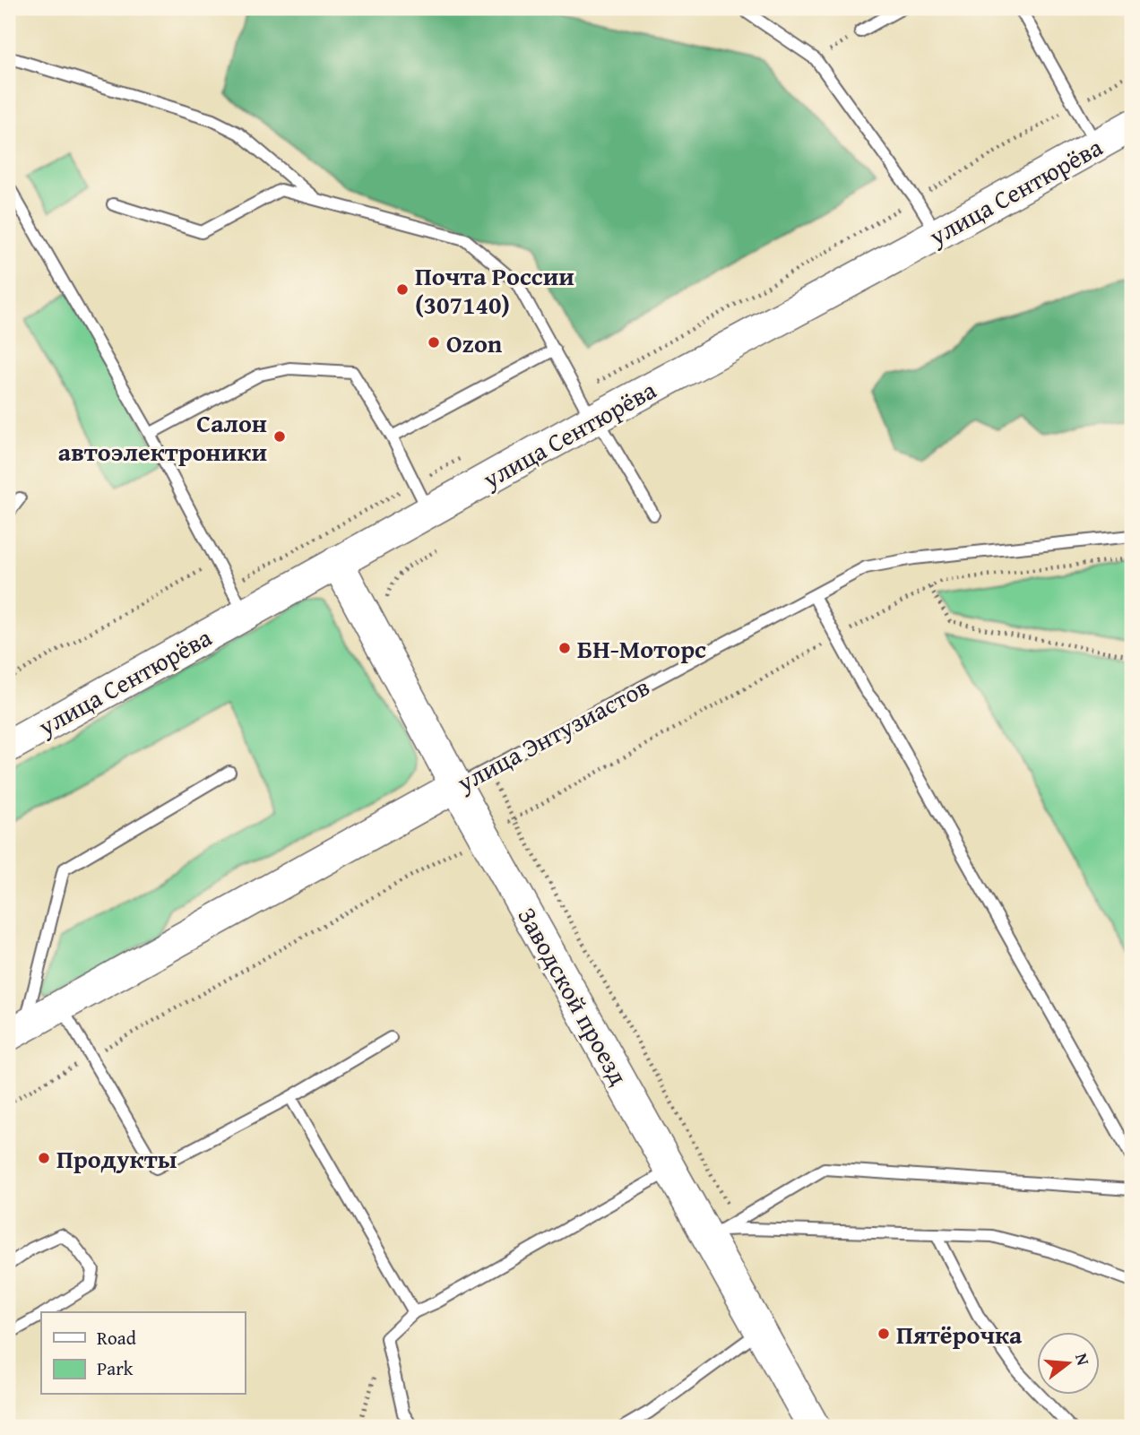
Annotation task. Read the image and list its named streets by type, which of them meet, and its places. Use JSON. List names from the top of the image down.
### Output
{
  "streets": {
    "main road": ["улица Сентюрёва", "улица Энтузиастов", "Заводской проезд"]
  },
  "crossings": [
    ["улица Сентюрёва", "Заводской проезд"],
    ["улица Энтузиастов", "Заводской проезд"]
  ],
  "places": [
    "Почта России (307140)",
    "Ozon",
    "Салон автоэлектроники",
    "БН-Моторс",
    "Продукты",
    "Пятёрочка"
  ],
  "legend": ["Road", "Park"],
  "north": "right"
}
